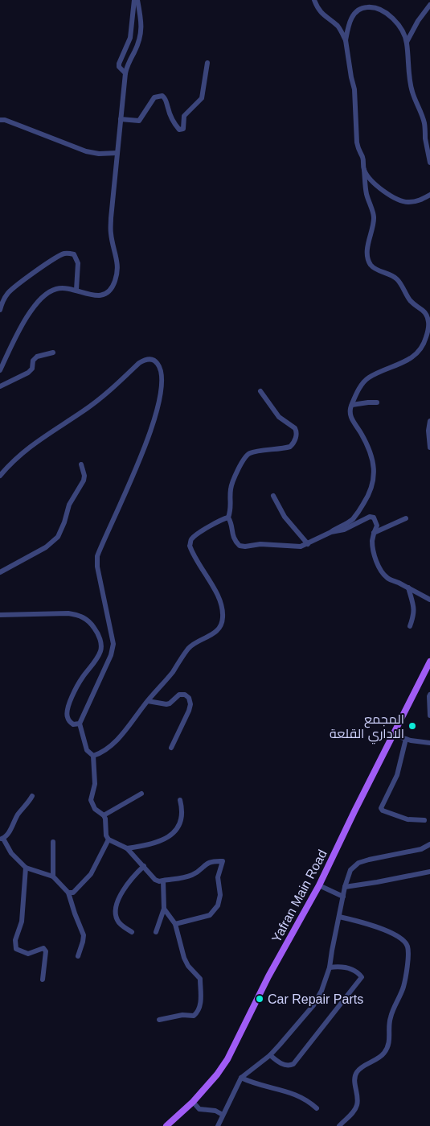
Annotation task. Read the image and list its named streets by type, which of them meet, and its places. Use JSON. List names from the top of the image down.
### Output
{
  "streets": {
    "main road": ["Yafran Main Road"]
  },
  "places": ["المجمع الاداري القلعة", "Car Repair Parts"]
}
